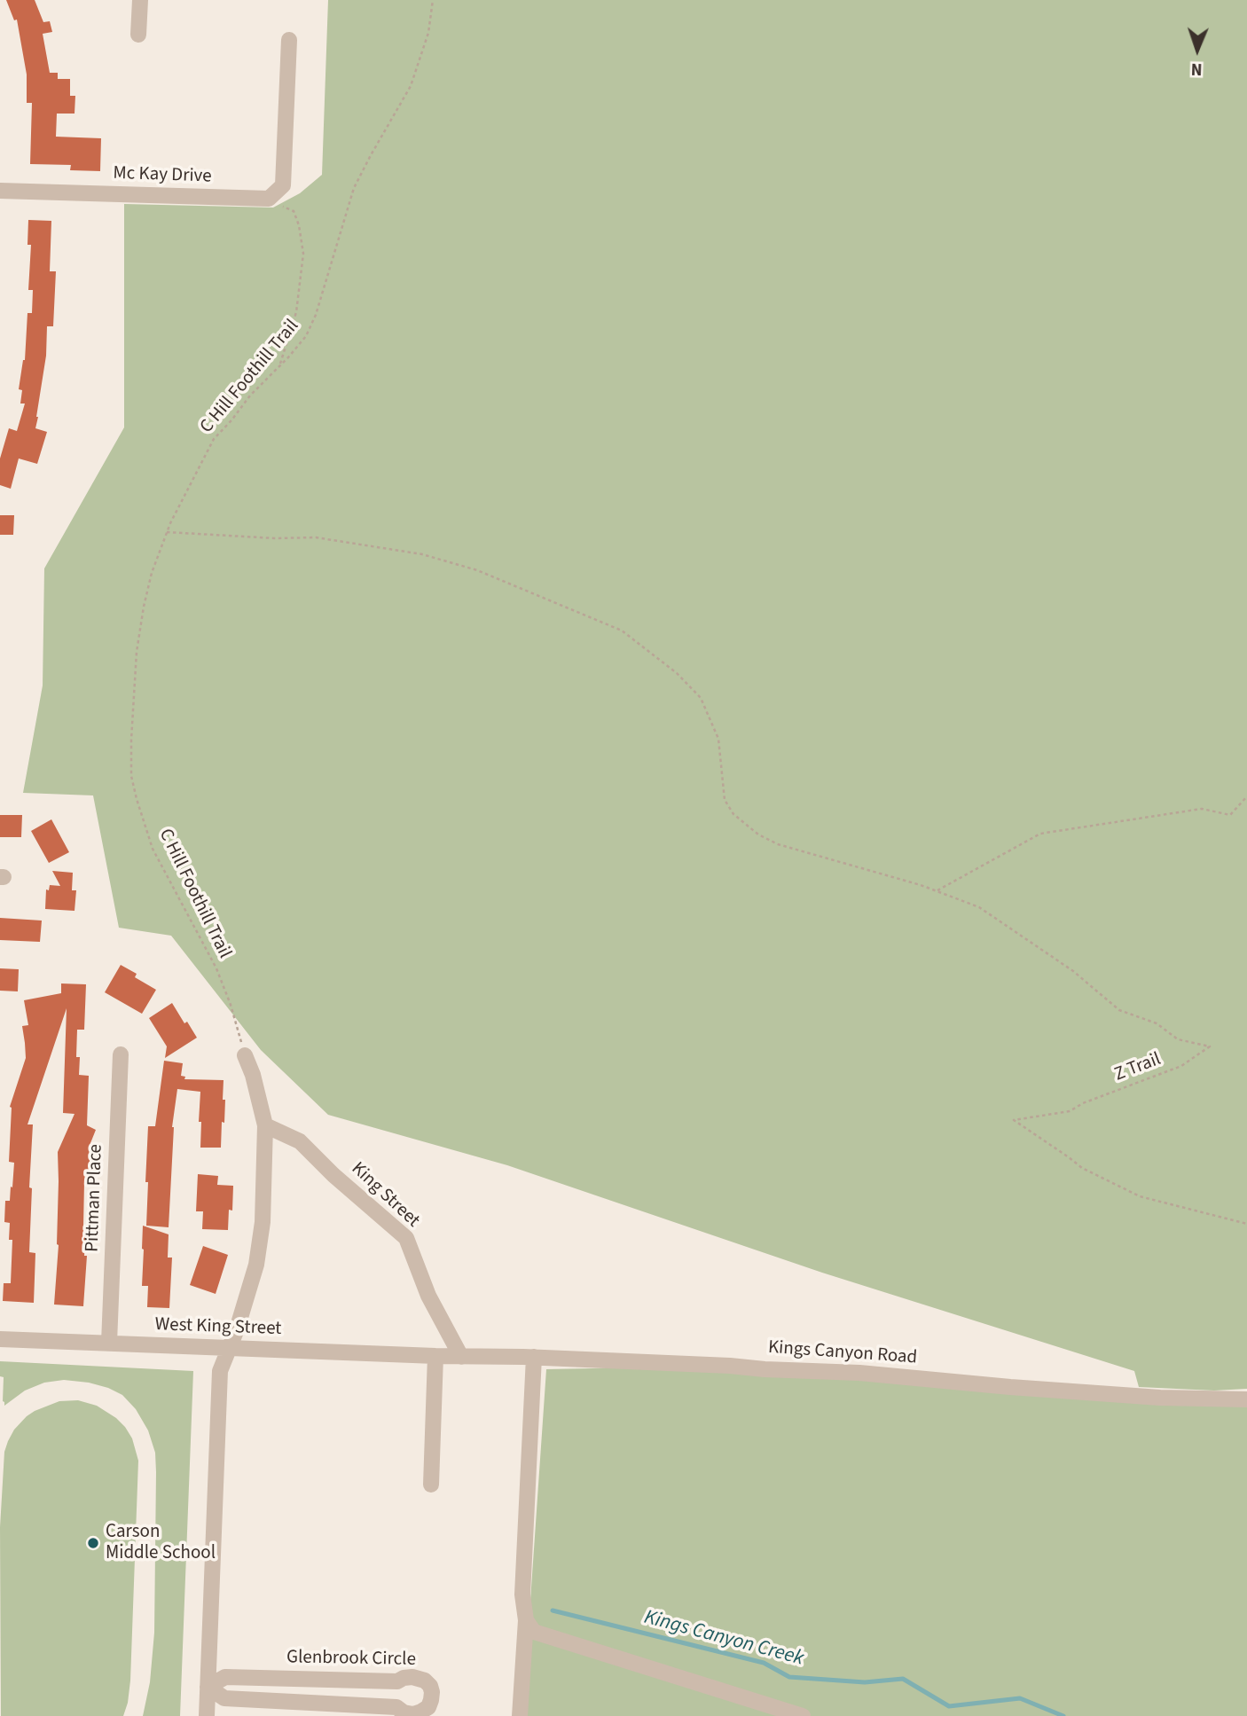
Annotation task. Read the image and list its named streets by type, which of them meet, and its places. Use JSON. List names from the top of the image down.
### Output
{
  "streets": {
    "street": [
      "Mc Kay Drive",
      "King Street",
      "Pittman Place",
      "West King Street",
      "Kings Canyon Road",
      "Glenbrook Circle"
    ],
    "path": ["C Hill Foothill Trail", "Z Trail"]
  },
  "crossings": [
    ["King Street", "Kings Canyon Road"],
    ["Pittman Place", "West King Street"],
    ["West King Street", "Kings Canyon Road"]
  ],
  "water": ["Kings Canyon Creek"],
  "places": ["Carson Middle School"],
  "north": "bottom"
}
